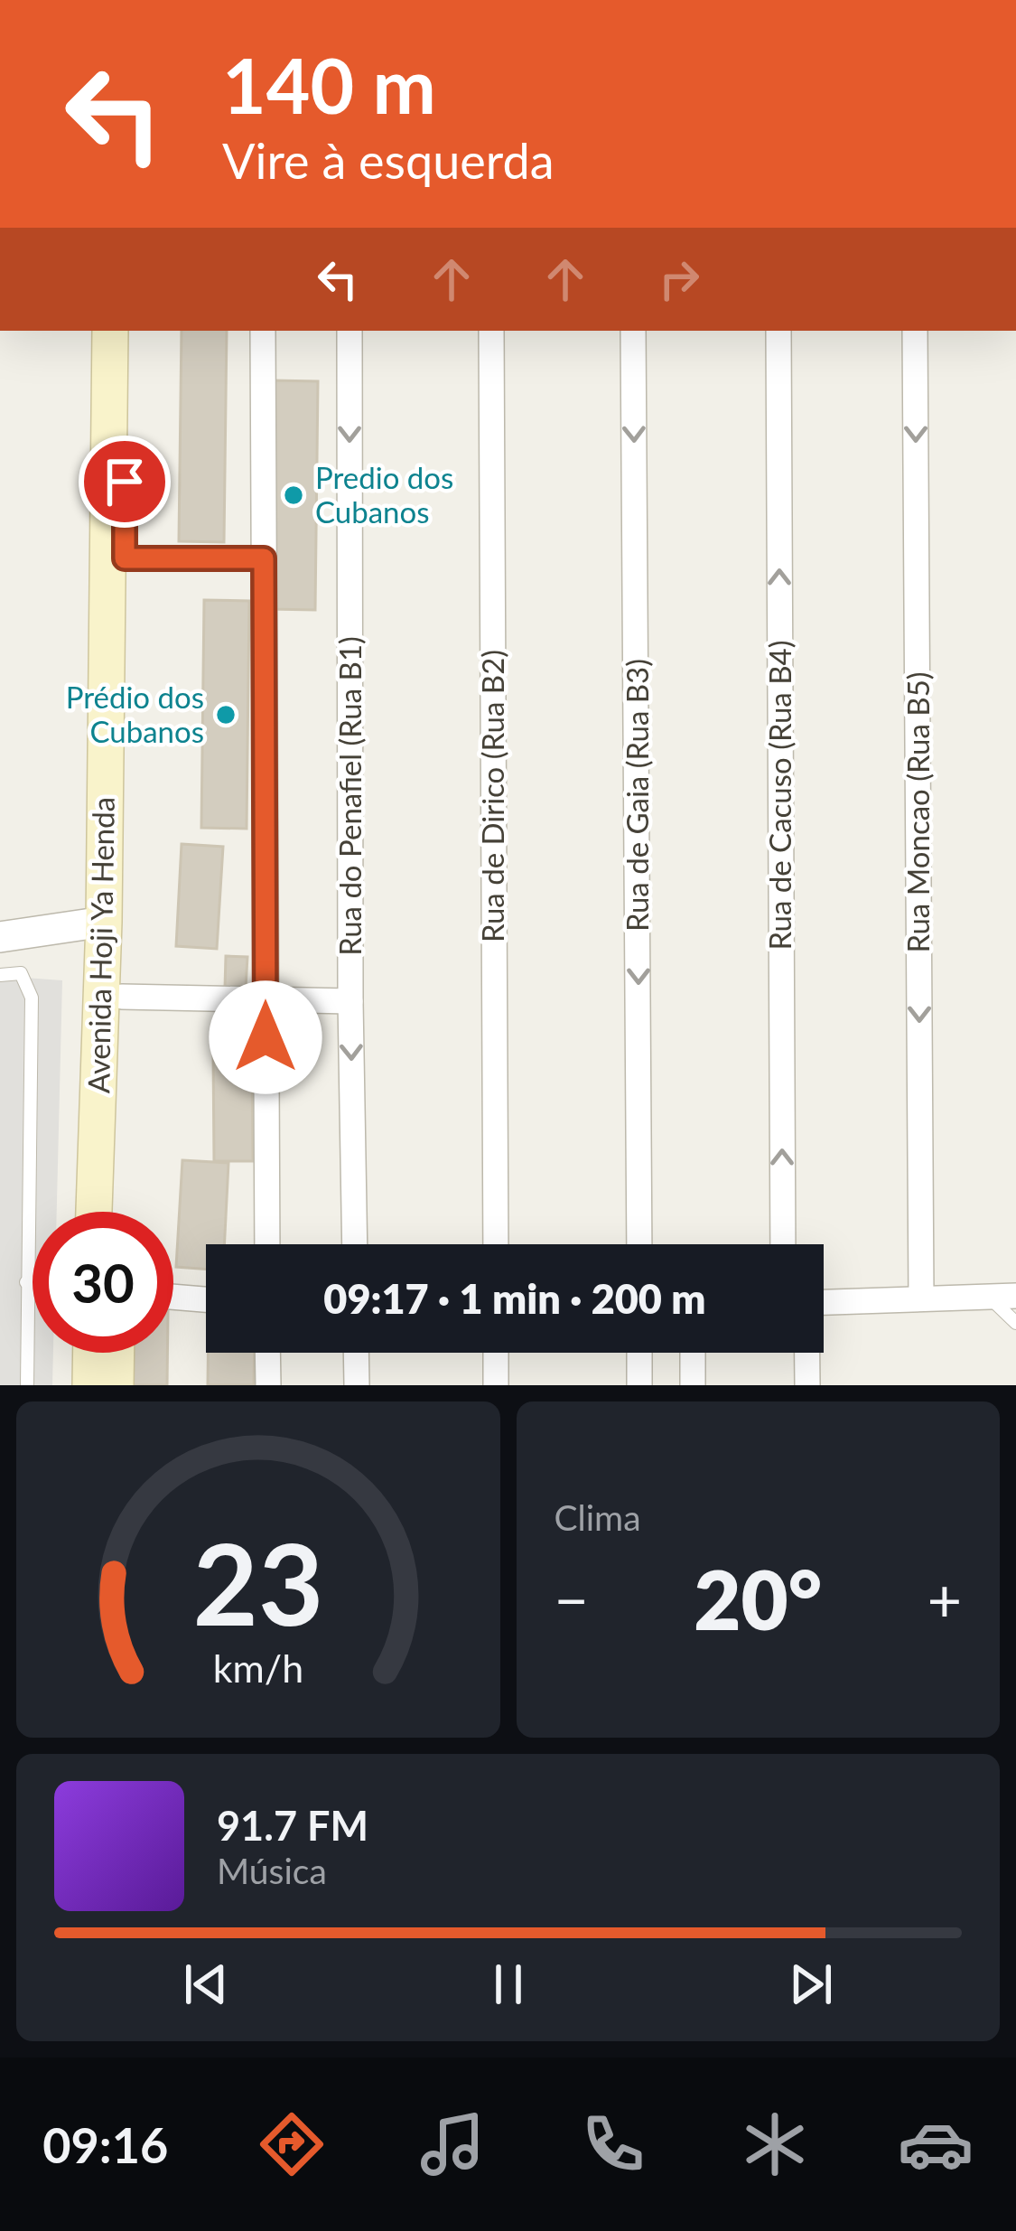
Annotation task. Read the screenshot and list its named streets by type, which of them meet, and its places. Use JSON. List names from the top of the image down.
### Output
{
  "streets": {
    "main road": ["Avenida Hoji Ya Henda"],
    "street": [
      "Rua de Gaia (Rua B3)",
      "Rua de Cacuso (Rua B4)",
      "Rua do Penafiel (Rua B1)",
      "Rua de Dirico (Rua B2)",
      "Rua Moncao (Rua B5)"
    ]
  },
  "one_way": ["Rua de Gaia (Rua B3)", "Rua de Cacuso (Rua B4)", "Rua Moncao (Rua B5)"],
  "places": ["Predio dos Cubanos", "Prédio dos Cubanos"],
  "page": {
    "turn": ["140 m", "Vire à esquerda"],
    "limit": "30",
    "trip": "09:17 · 1 min · 200 m",
    "tile": "Clima",
    "heat": ["−", "20°", "+"],
    "song": ["91.7 FM", "Música"],
    "tabs": "09:16",
    "gauge": ["23", "km/h"]
  }
}
